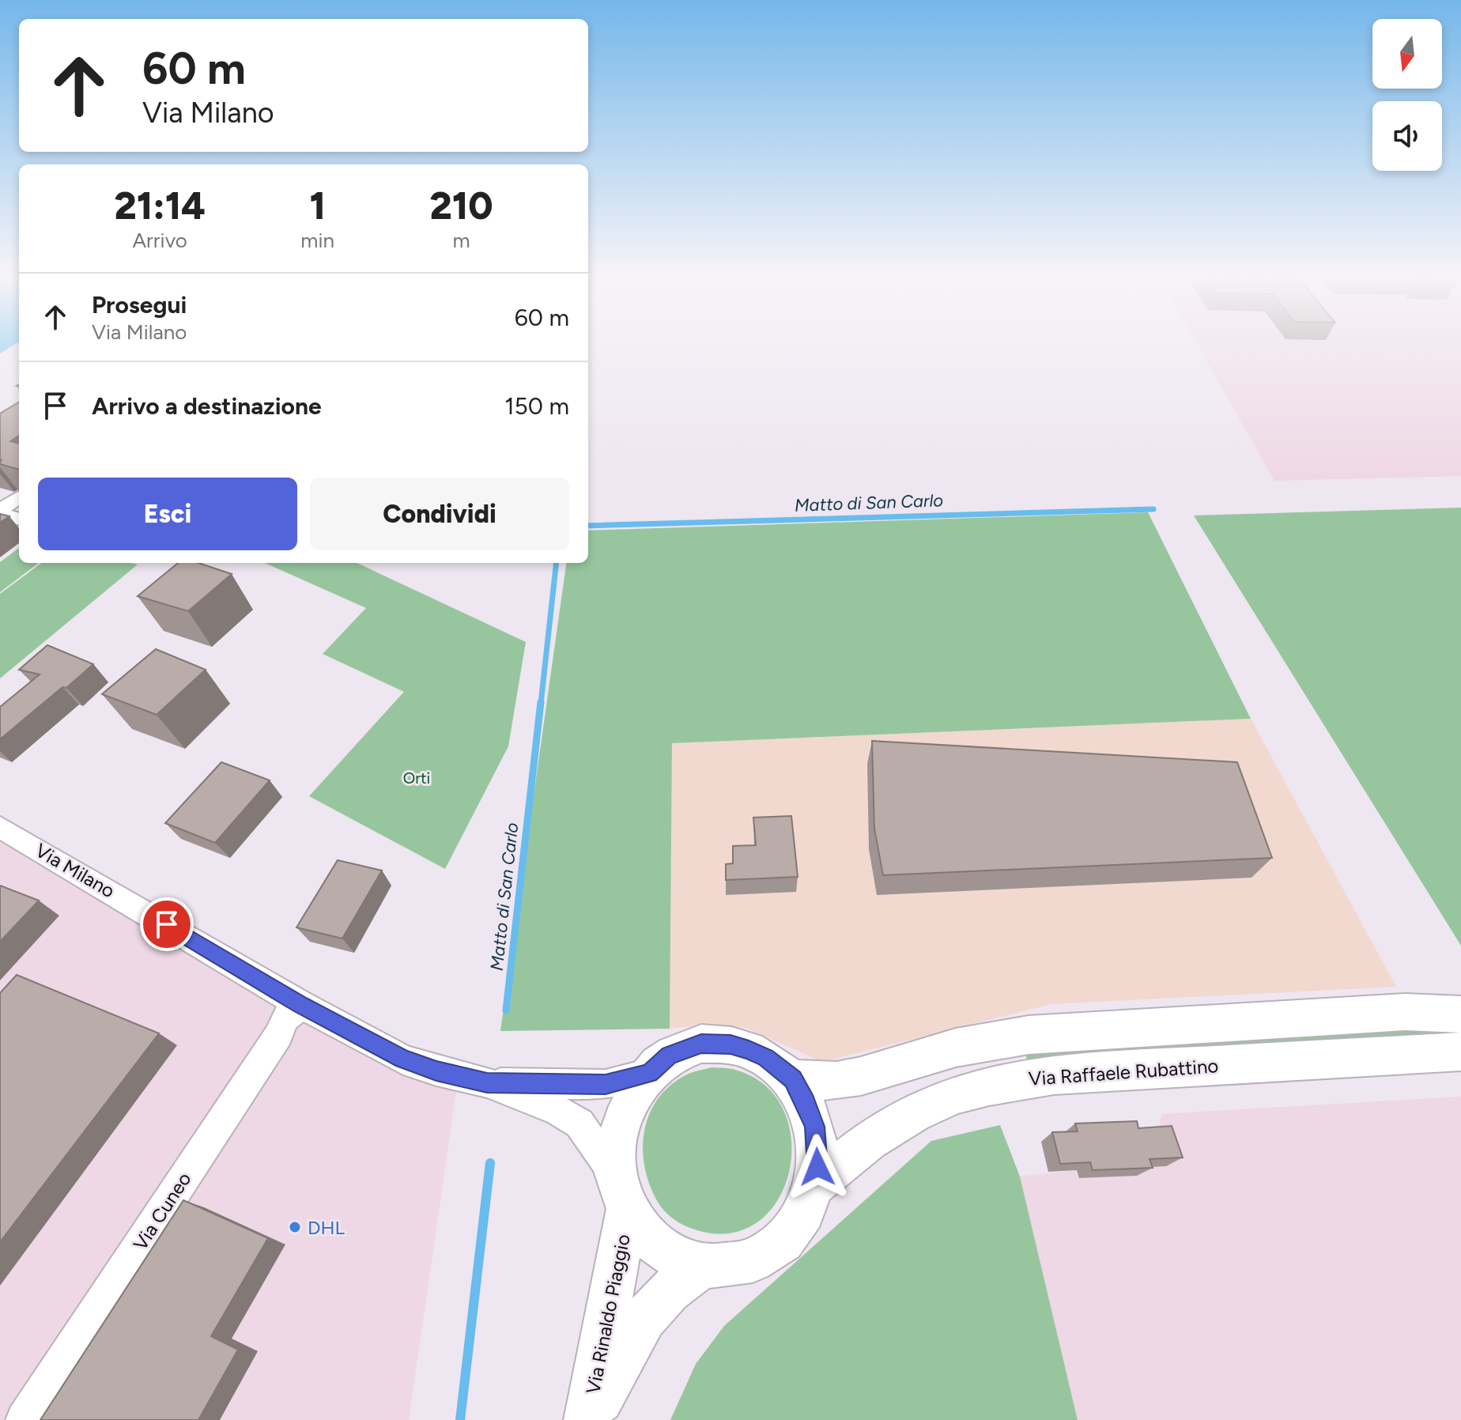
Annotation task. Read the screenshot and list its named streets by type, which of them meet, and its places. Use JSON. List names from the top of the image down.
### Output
{
  "streets": {
    "street": [
      "Via Milano",
      "Via Raffaele Rubattino",
      "Via Cuneo",
      "Via Rinaldo Piaggio"
    ]
  },
  "crossings": [
    ["Via Milano", "Via Raffaele Rubattino"],
    ["Via Milano", "Via Cuneo"],
    ["Via Milano", "Via Rinaldo Piaggio"],
    ["Via Raffaele Rubattino", "Via Rinaldo Piaggio"]
  ],
  "water": ["Matto di San Carlo"],
  "parks": ["Orti"],
  "places": ["DHL"],
  "north": "bottom",
  "page": {
    "turn": ["60 m", "Via Milano"],
    "eta": [
      "21:14",
      "Arrivo",
      "1",
      "min",
      "210",
      "m"
    ],
    "list": [
      {
        "name": "Prosegui",
        "note": "Via Milano",
        "value": "60 m"
      },
      {
        "name": "Arrivo a destinazione",
        "value": "150 m"
      }
    ],
    "buttons": ["Esci", "Condividi"]
  }
}
